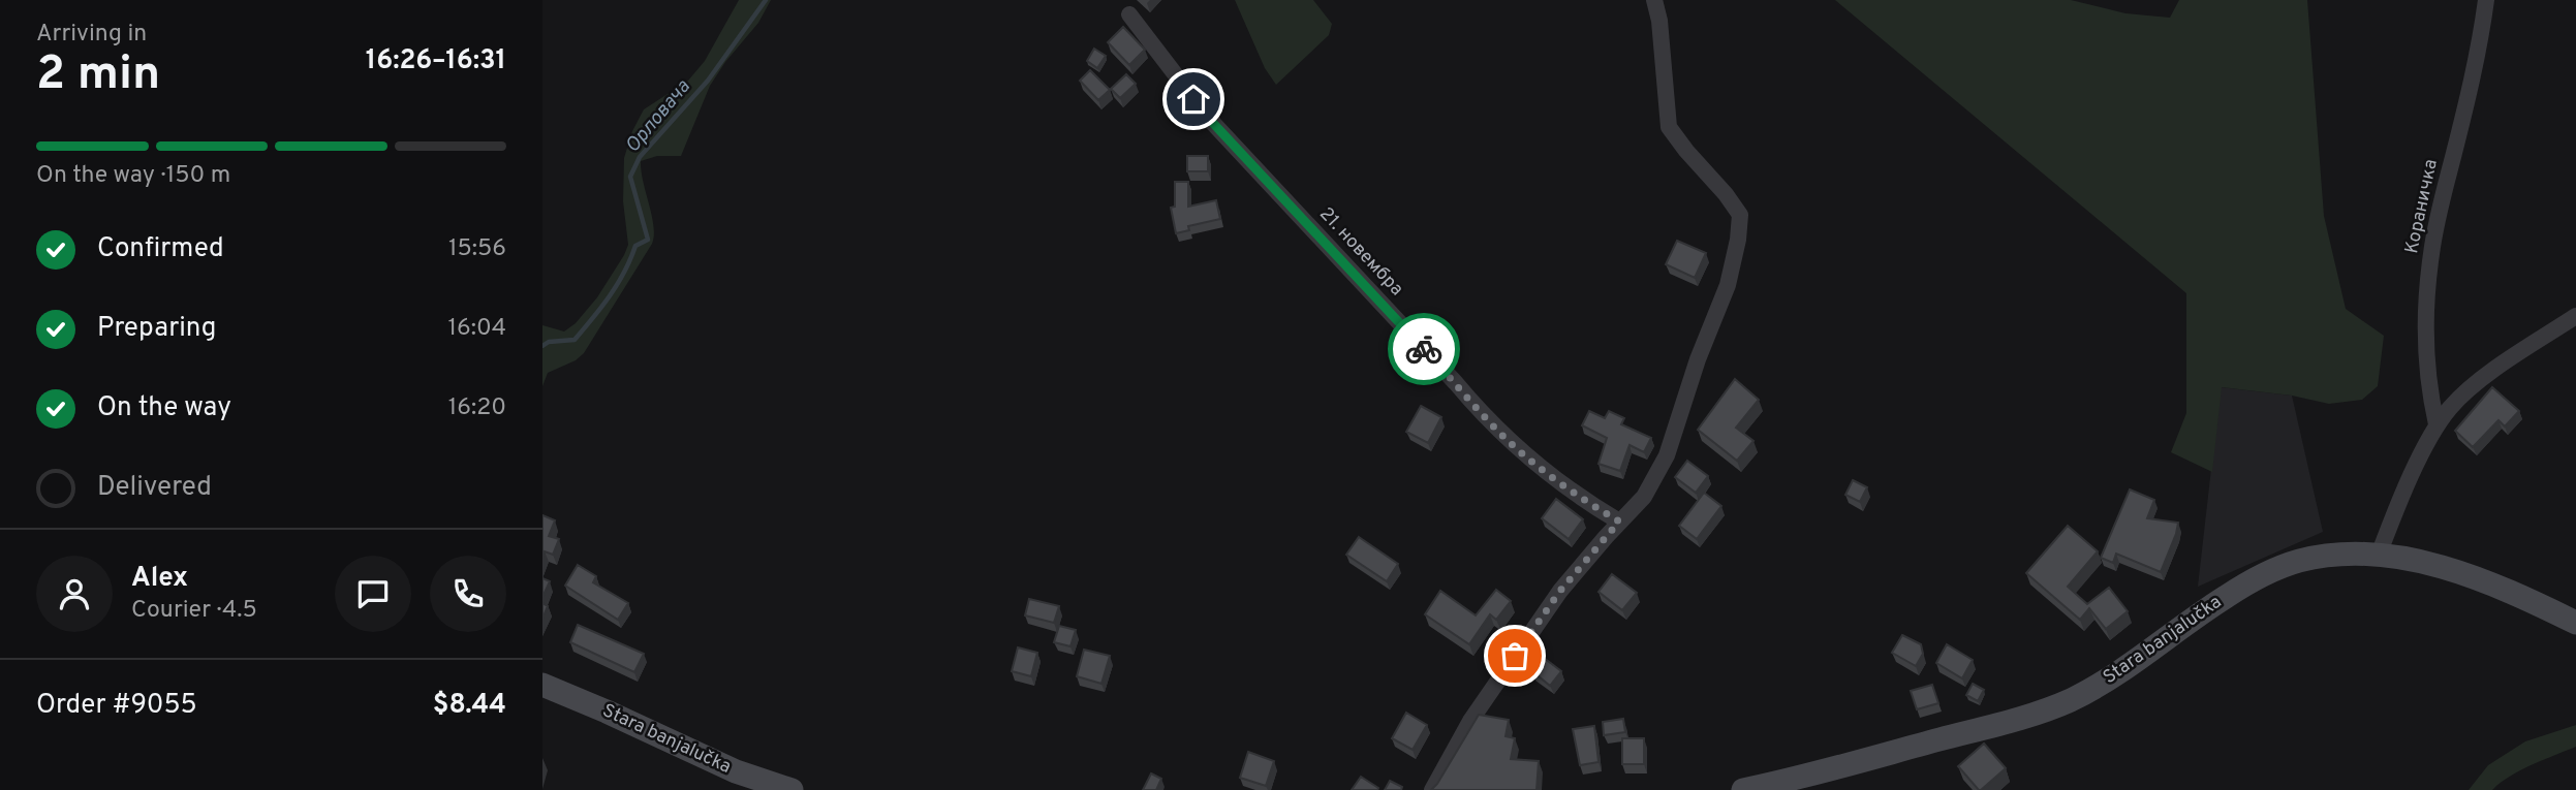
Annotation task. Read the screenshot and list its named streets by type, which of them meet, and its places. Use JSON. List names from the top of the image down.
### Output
{
  "streets": {
    "street": ["Кораничка", "21. новембра", "Stara banjalučka"]
  },
  "water": ["Орловача"],
  "page": {
    "heading": ["2 min", "Arriving in", "16:26–16:31"],
    "panel": [
      "Alex",
      "Courier · 4.5",
      "Order #9055",
      "$8.44"
    ],
    "bar": "On the way · 150 m",
    "list": [
      ["Confirmed", "15:56"],
      ["Preparing", "16:04"],
      ["On the way", "16:20"],
      "Delivered"
    ]
  }
}
